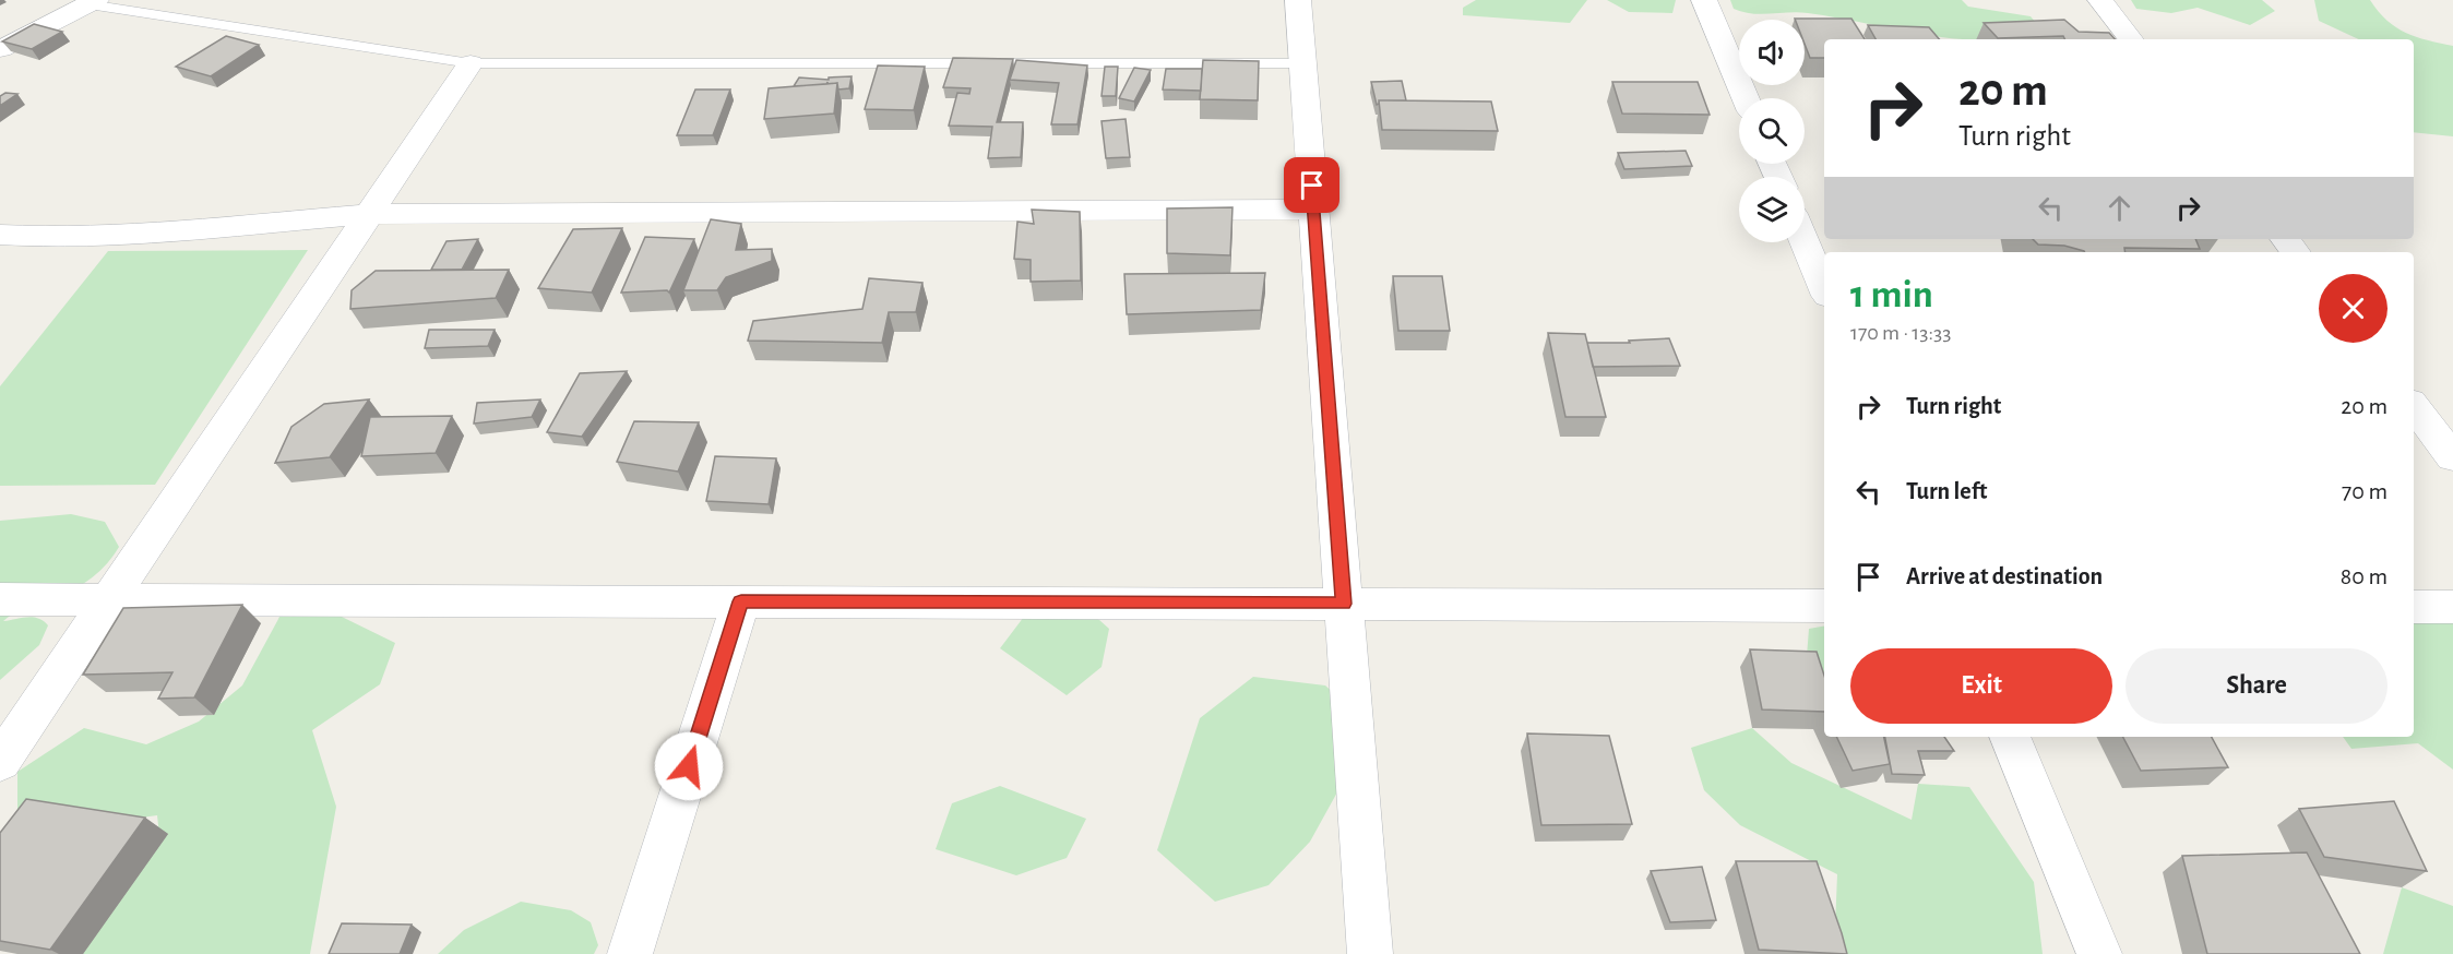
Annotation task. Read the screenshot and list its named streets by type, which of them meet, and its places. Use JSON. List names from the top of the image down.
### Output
{
  "page": {
    "turn": ["20 m", "Turn right"],
    "heading": ["1 min", "170 m · 13:33"],
    "list": [
      {
        "name": "Turn right",
        "value": "20 m"
      },
      {
        "name": "Turn left",
        "value": "70 m"
      },
      {
        "name": "Arrive at destination",
        "value": "80 m"
      }
    ],
    "buttons": ["Exit", "Share"]
  }
}
